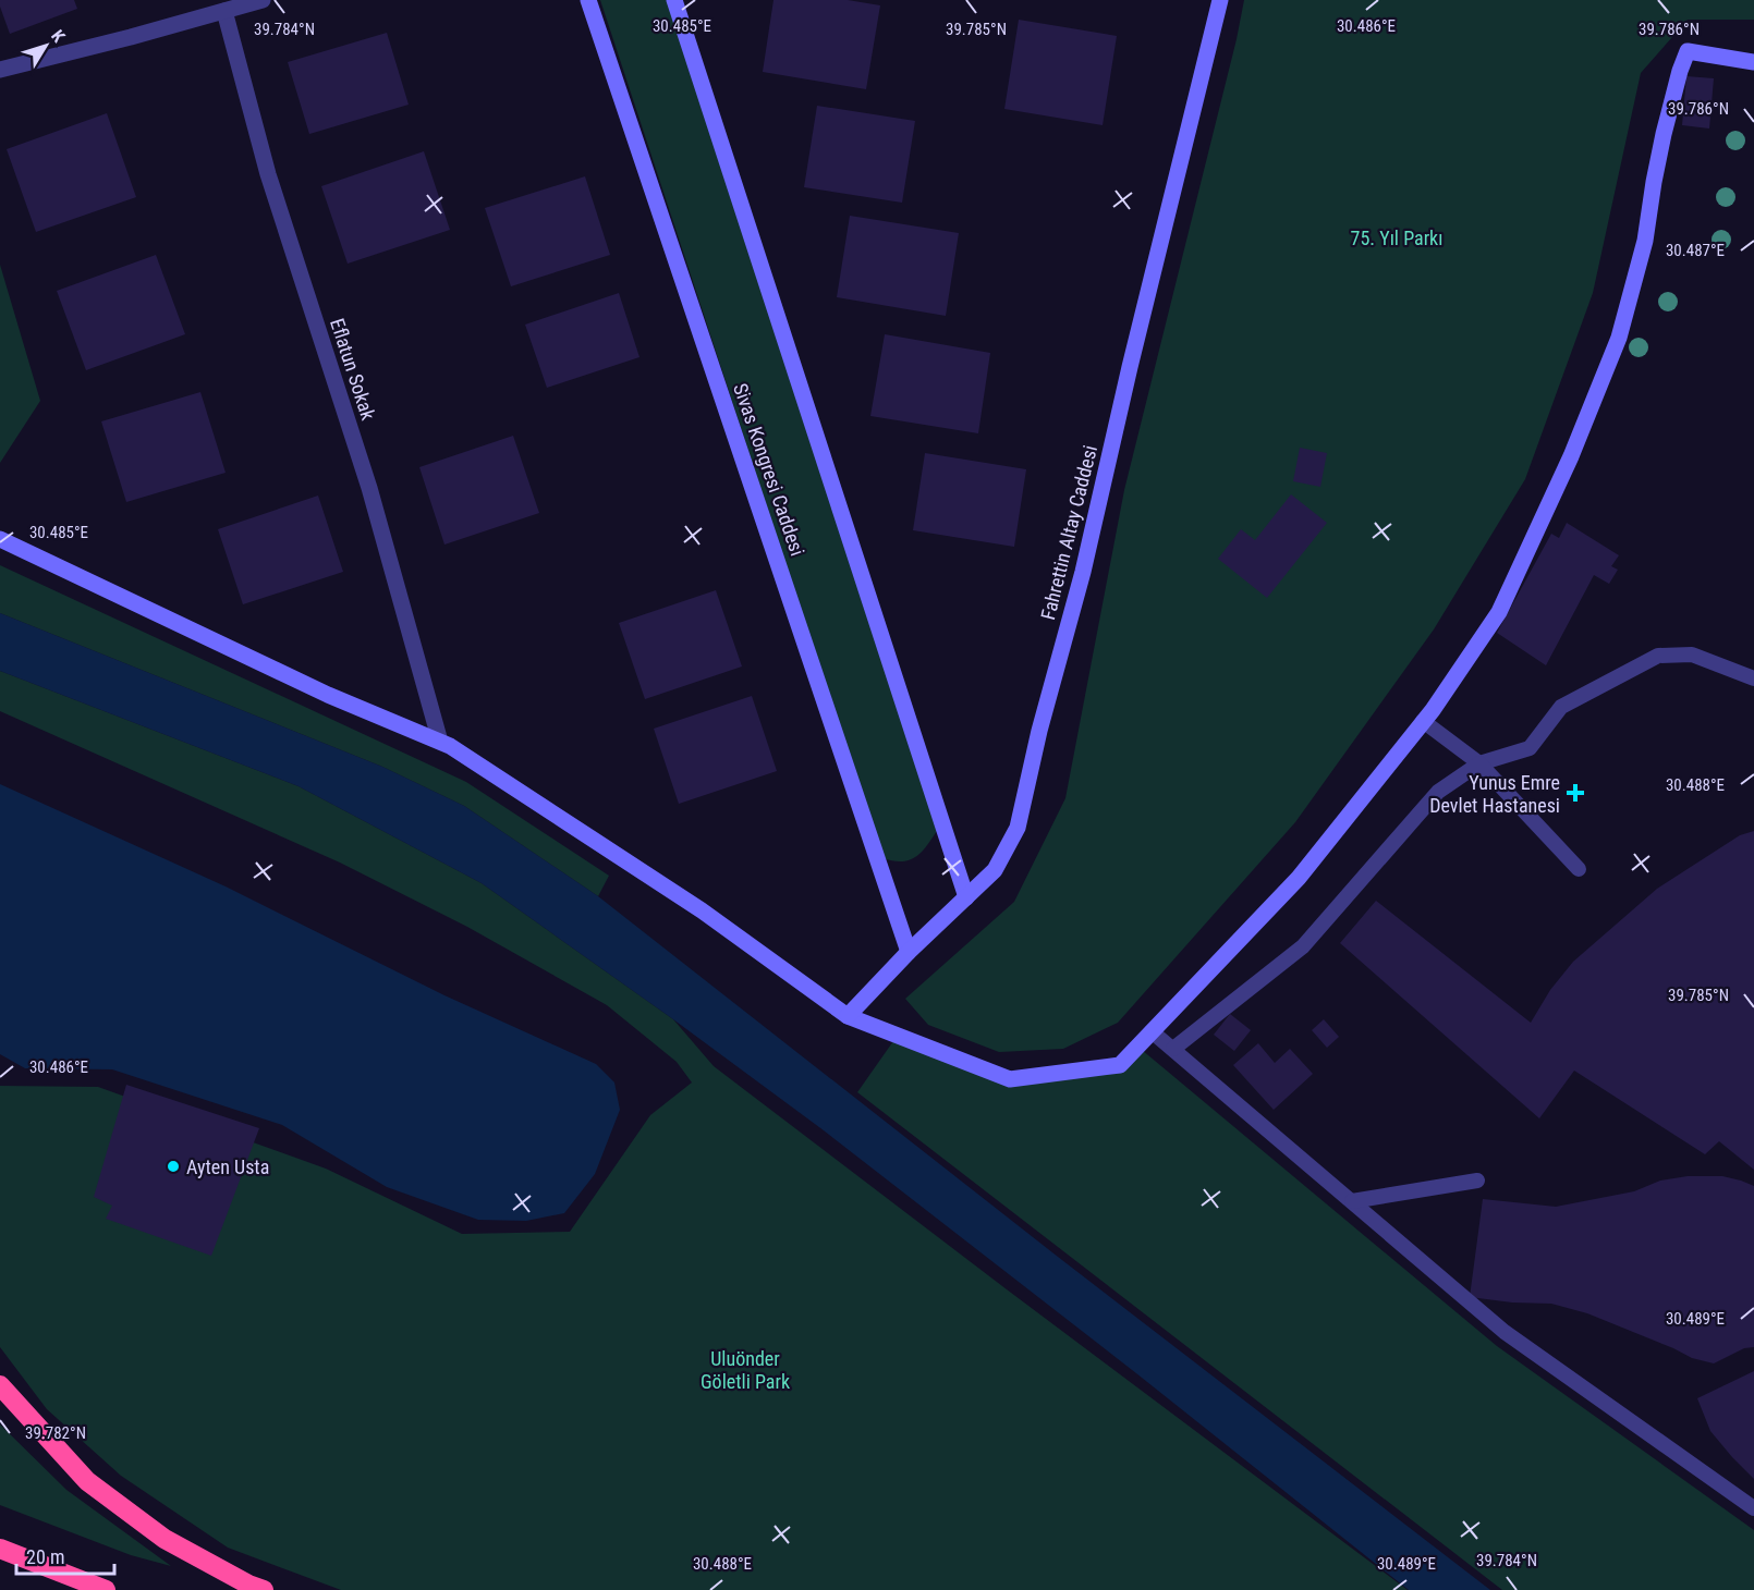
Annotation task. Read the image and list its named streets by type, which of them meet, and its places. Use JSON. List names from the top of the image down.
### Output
{
  "streets": {
    "street": ["Eflatun Sokak", "Sivas Kongresi Caddesi", "Fahrettin Altay Caddesi"]
  },
  "crossings": [
    ["Sivas Kongresi Caddesi", "Fahrettin Altay Caddesi"]
  ],
  "parks": ["75. Yıl Parkı", "Uluönder Göletli Park"],
  "places": {
    "health": ["Yunus Emre Devlet Hastanesi"],
    "other": ["Ayten Usta"]
  },
  "scale_bar": "20 m",
  "north": "top right",
  "coordinates": [
    "30.485°E",
    "30.486°E",
    "39.784°N",
    "39.785°N",
    "39.786°N",
    "30.487°E",
    "30.488°E",
    "30.489°E",
    "39.782°N"
  ]
}
